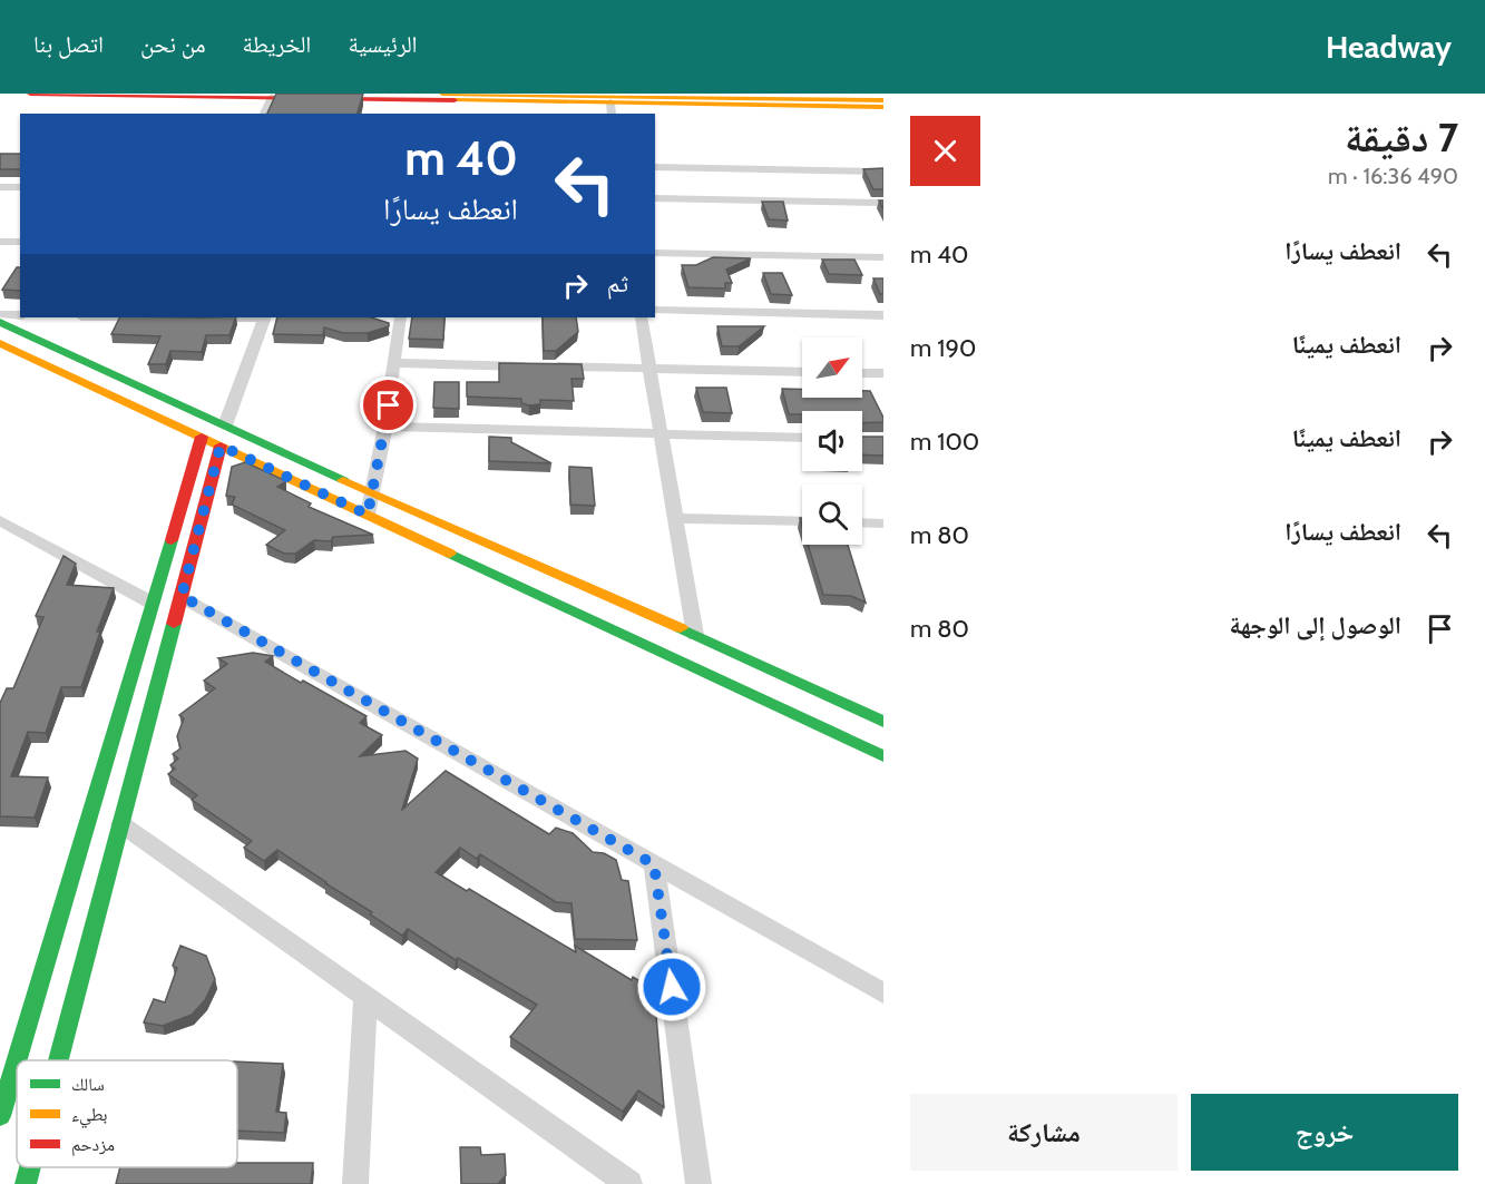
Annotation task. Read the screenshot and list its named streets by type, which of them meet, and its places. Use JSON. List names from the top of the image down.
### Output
{
  "legend": ["سالك", "بطيء", "مزدحم"],
  "north": "top right",
  "page": {
    "header": "Headway",
    "nav": [
      "الرئيسية",
      "الخريطة",
      "من نحن",
      "اتصل بنا"
    ],
    "heading": ["7 دقيقة", "490 m · 16:36"],
    "turn": ["40 m", "انعطف يسارًا"],
    "list": [
      {
        "name": "انعطف يسارًا",
        "value": "40 m"
      },
      {
        "name": "انعطف يمينًا",
        "value": "190 m"
      },
      {
        "name": "انعطف يمينًا",
        "value": "100 m"
      },
      {
        "name": "انعطف يسارًا",
        "value": "80 m"
      },
      {
        "name": "الوصول إلى الوجهة",
        "value": "80 m"
      }
    ],
    "then": "ثم",
    "buttons": ["خروج", "مشاركة"]
  }
}
